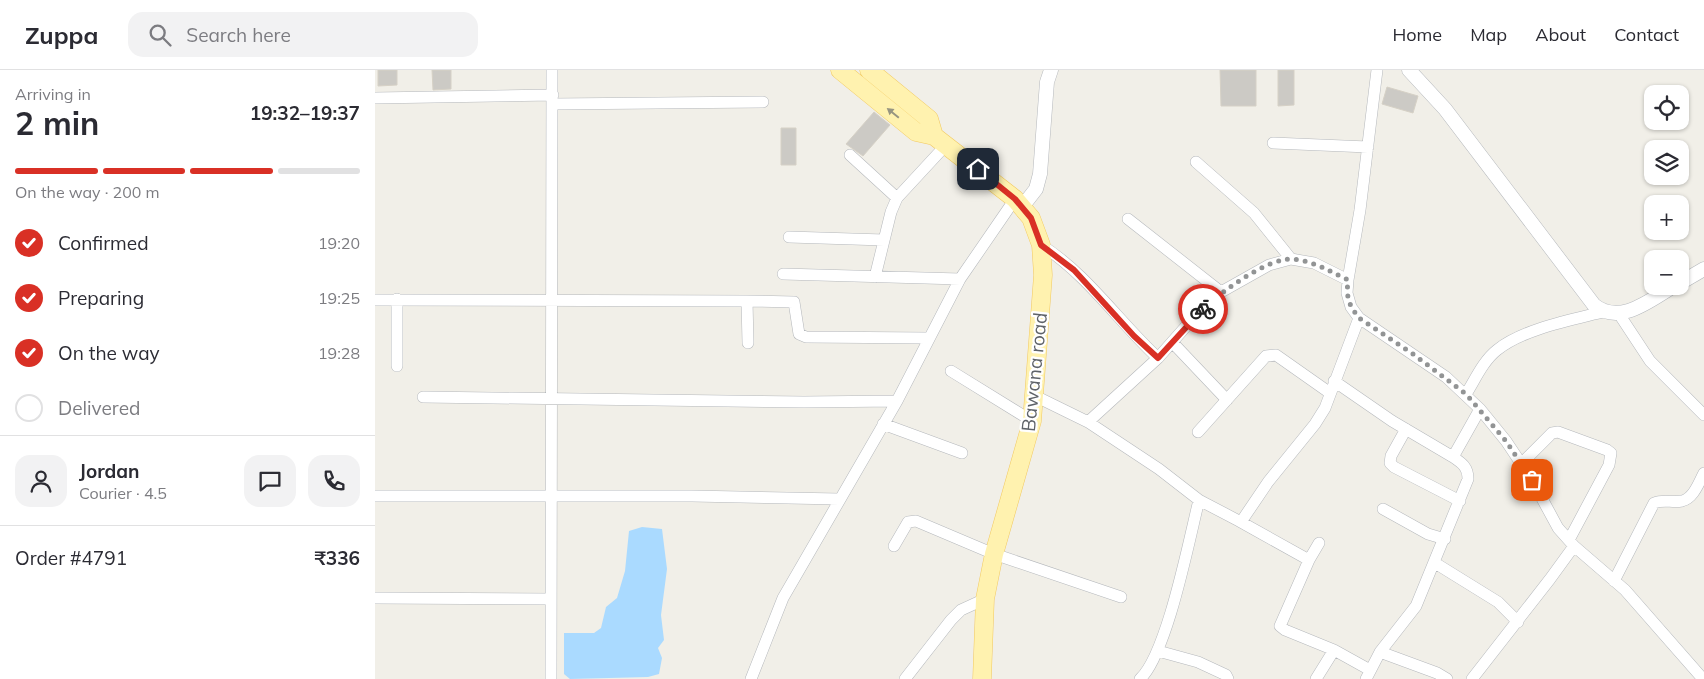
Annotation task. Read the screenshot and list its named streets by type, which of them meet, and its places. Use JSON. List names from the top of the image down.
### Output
{
  "streets": {
    "main road": ["Bawana road"]
  },
  "page": {
    "header": "Zuppa",
    "search": "Search here",
    "nav": [
      "Home",
      "Map",
      "About",
      "Contact"
    ],
    "heading": ["2 min", "Arriving in", "19:32–19:37"],
    "panel": [
      "Jordan",
      "Courier · 4.5",
      "Order #4791",
      "₹336"
    ],
    "map_buttons": ["+", "−"],
    "bar": "On the way · 200 m",
    "list": [
      ["Confirmed", "19:20"],
      ["Preparing", "19:25"],
      ["On the way", "19:28"],
      "Delivered"
    ]
  }
}
